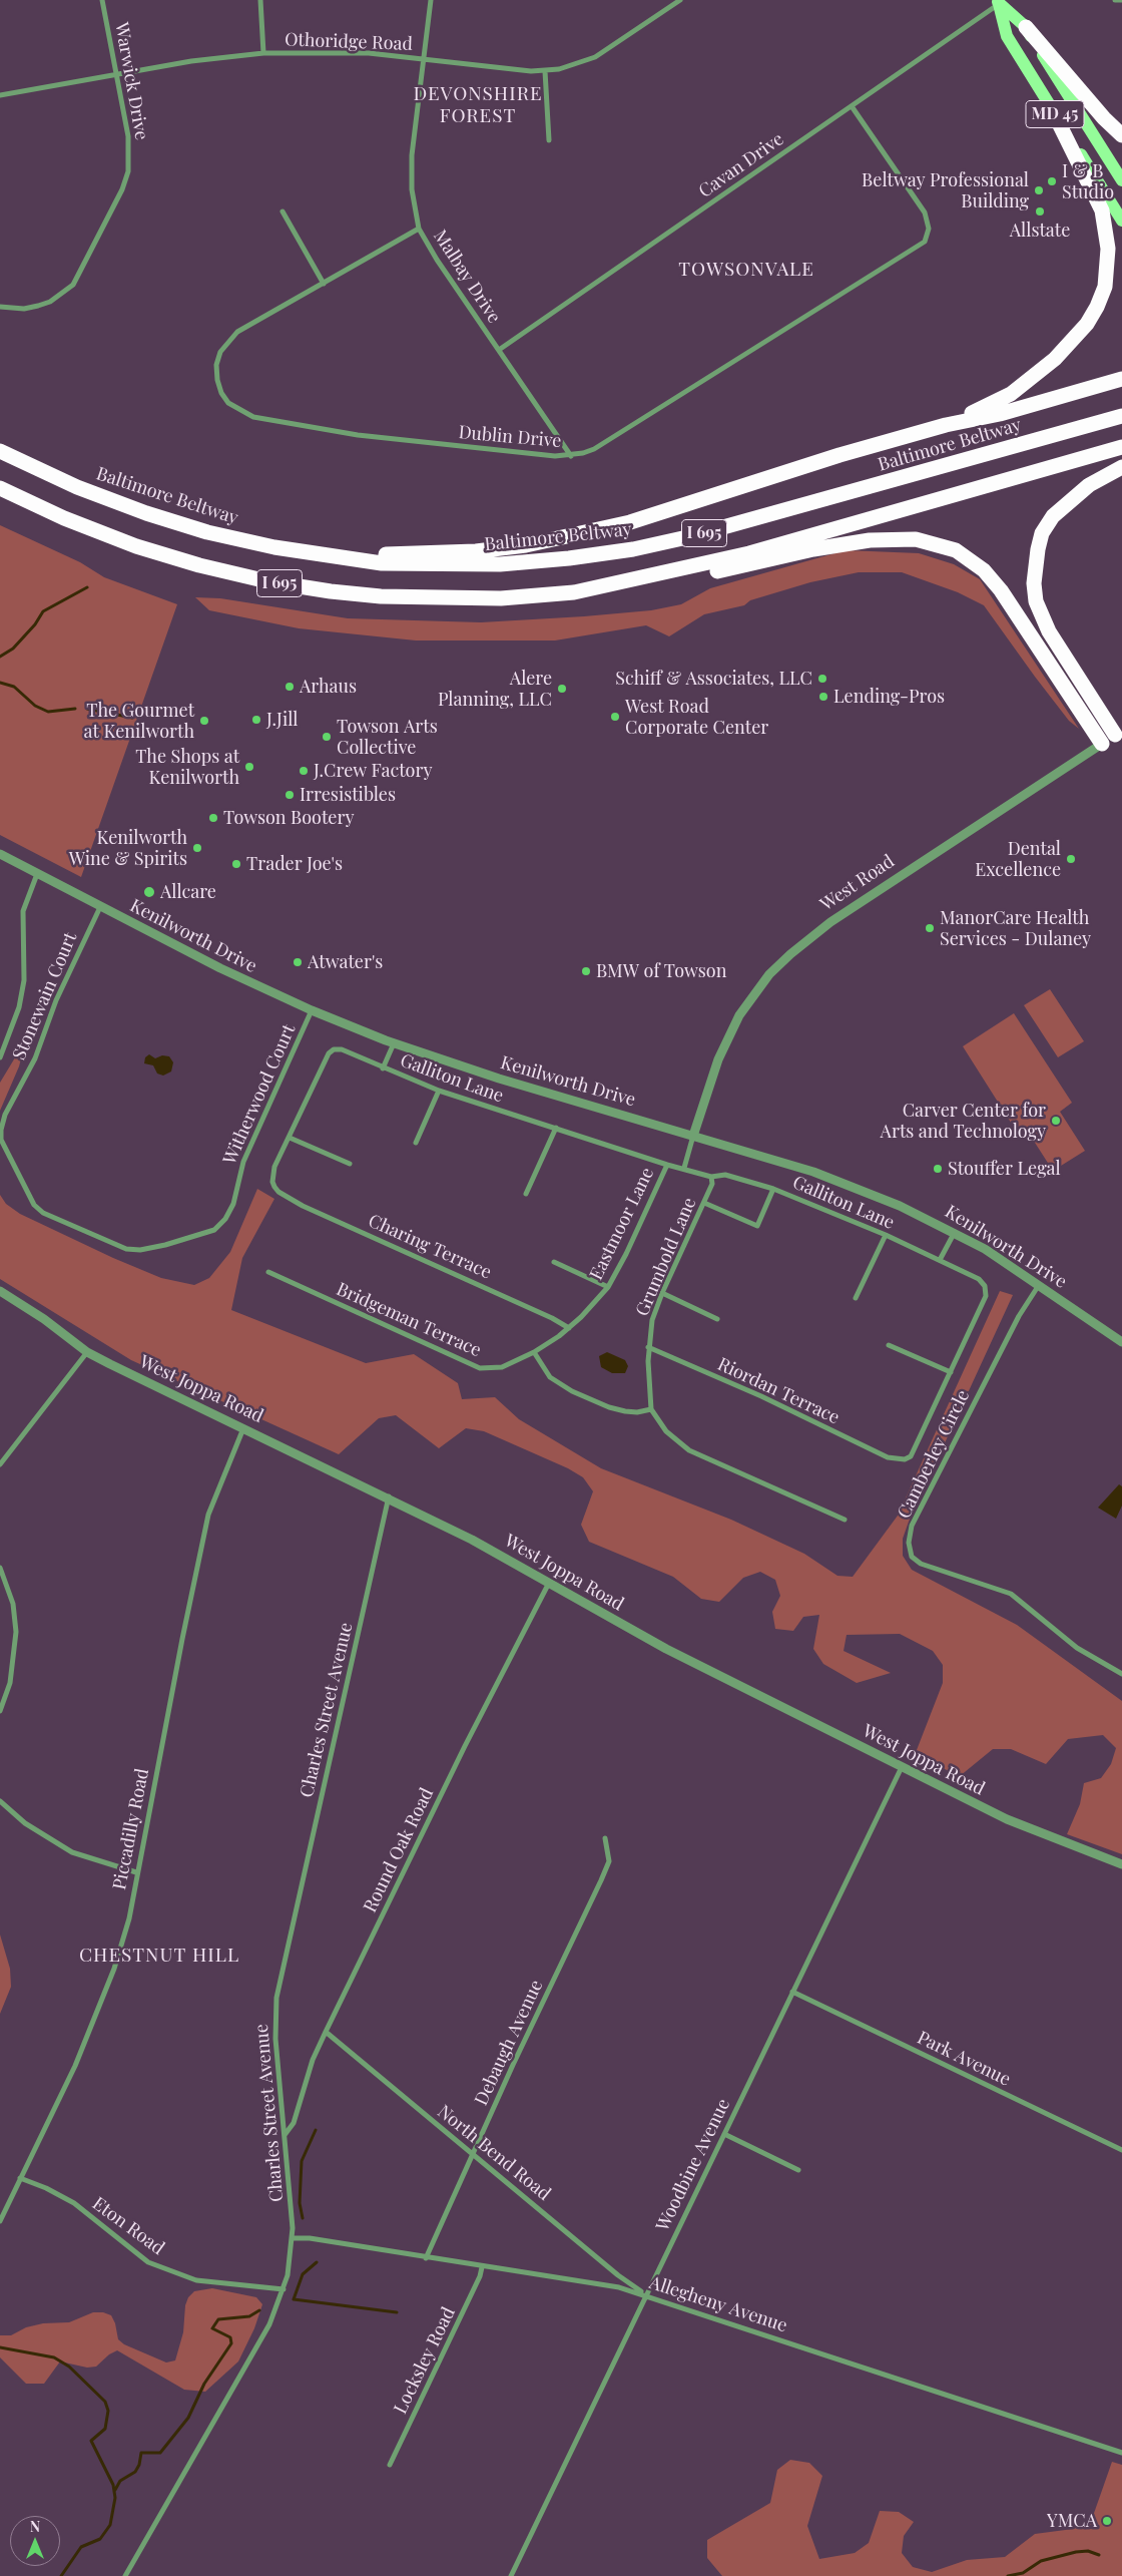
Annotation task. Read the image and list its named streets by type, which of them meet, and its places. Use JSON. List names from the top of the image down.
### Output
{
  "streets": {
    "highway": ["Baltimore Beltway", "I 695"],
    "main road": ["MD 45", "West Road"],
    "street": [
      "Othoridge Road",
      "Warwick Drive",
      "Cavan Drive",
      "Malbay Drive",
      "Dublin Drive",
      "Kenilworth Drive",
      "Stonewain Court",
      "Galliton Lane",
      "Witherwood Court",
      "Eastmoor Lane",
      "Charing Terrace",
      "Grumbold Lane",
      "Bridgeman Terrace",
      "West Joppa Road",
      "Riordan Terrace",
      "Camberley Circle",
      "Charles Street Avenue",
      "Piccadilly Road",
      "Round Oak Road",
      "Debaugh Avenue",
      "Park Avenue",
      "North Bend Road",
      "Woodbine Avenue",
      "Eton Road",
      "Allegheny Avenue",
      "Locksley Road"
    ]
  },
  "crossings": [
    ["Othoridge Road", "Warwick Drive"],
    ["Othoridge Road", "Malbay Drive"],
    ["MD 45", "Cavan Drive"],
    ["Cavan Drive", "Malbay Drive"],
    ["Cavan Drive", "Dublin Drive"],
    ["Malbay Drive", "Dublin Drive"],
    ["West Road", "Kenilworth Drive"],
    ["Kenilworth Drive", "Stonewain Court"],
    ["Kenilworth Drive", "Galliton Lane"],
    ["Kenilworth Drive", "Witherwood Court"],
    ["Kenilworth Drive", "Camberley Circle"],
    ["Stonewain Court", "Witherwood Court"],
    ["Galliton Lane", "Eastmoor Lane"],
    ["Galliton Lane", "Charing Terrace"],
    ["Galliton Lane", "Grumbold Lane"],
    ["Galliton Lane", "Riordan Terrace"],
    ["Eastmoor Lane", "Charing Terrace"],
    ["Eastmoor Lane", "Bridgeman Terrace"],
    ["Grumbold Lane", "Riordan Terrace"],
    ["West Joppa Road", "Charles Street Avenue"],
    ["West Joppa Road", "Piccadilly Road"],
    ["West Joppa Road", "Round Oak Road"],
    ["West Joppa Road", "Woodbine Avenue"],
    ["Charles Street Avenue", "Round Oak Road"],
    ["Charles Street Avenue", "Eton Road"],
    ["Charles Street Avenue", "Allegheny Avenue"],
    ["Piccadilly Road", "Eton Road"],
    ["Round Oak Road", "North Bend Road"],
    ["Debaugh Avenue", "North Bend Road"],
    ["Debaugh Avenue", "Allegheny Avenue"],
    ["Park Avenue", "Woodbine Avenue"],
    ["North Bend Road", "Woodbine Avenue"],
    ["North Bend Road", "Allegheny Avenue"],
    ["Woodbine Avenue", "Allegheny Avenue"],
    ["Allegheny Avenue", "Locksley Road"]
  ],
  "districts": ["DEVONSHIRE FOREST", "TOWSONVALE", "CHESTNUT HILL"],
  "places": [
    "I & B Studio",
    "Beltway Professional Building",
    "Allstate",
    "Schiff & Associates, LLC",
    "Arhaus",
    "Alere Planning, LLC",
    "Lending-Pros",
    "West Road Corporate Center",
    "J.Jill",
    "The Gourmet at Kenilworth",
    "Towson Arts Collective",
    "The Shops at Kenilworth",
    "J.Crew Factory",
    "Irresistibles",
    "Towson Bootery",
    "Kenilworth Wine & Spirits",
    "Dental Excellence",
    "Trader Joe's",
    "Allcare",
    "ManorCare Health Services - Dulaney",
    "Atwater's",
    "BMW of Towson",
    "Carver Center for Arts and Technology",
    "Stouffer Legal",
    "YMCA"
  ],
  "north": "top"
}
